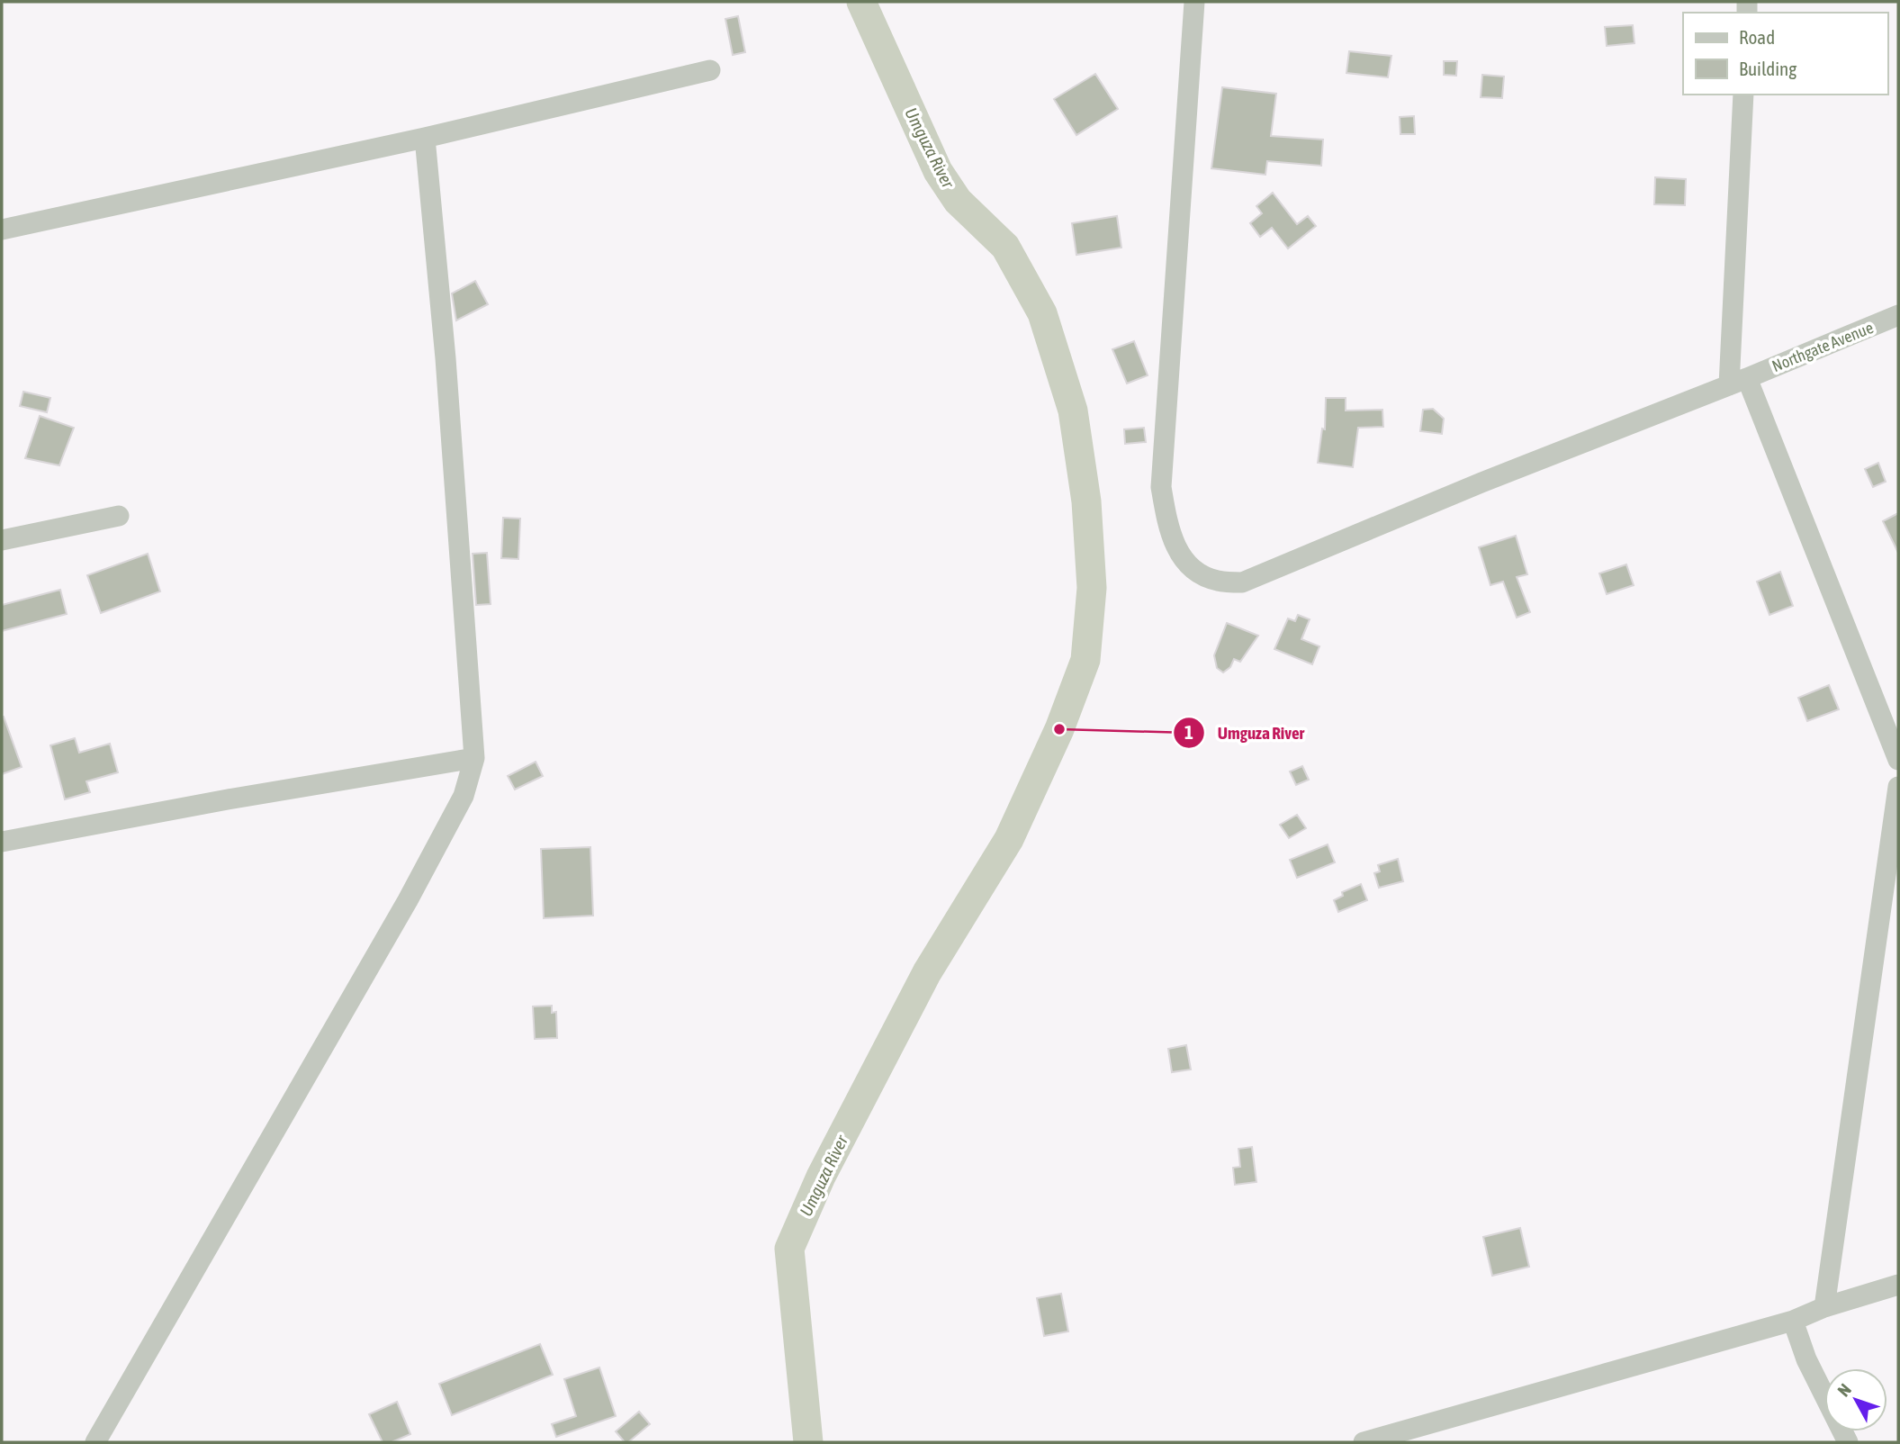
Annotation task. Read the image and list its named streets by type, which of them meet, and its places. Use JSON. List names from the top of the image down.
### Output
{
  "streets": {
    "street": ["Northgate Avenue"]
  },
  "water": ["Umguza River"],
  "places": ["Umguza River"],
  "legend": ["Road", "Building"],
  "north": "top left"
}
